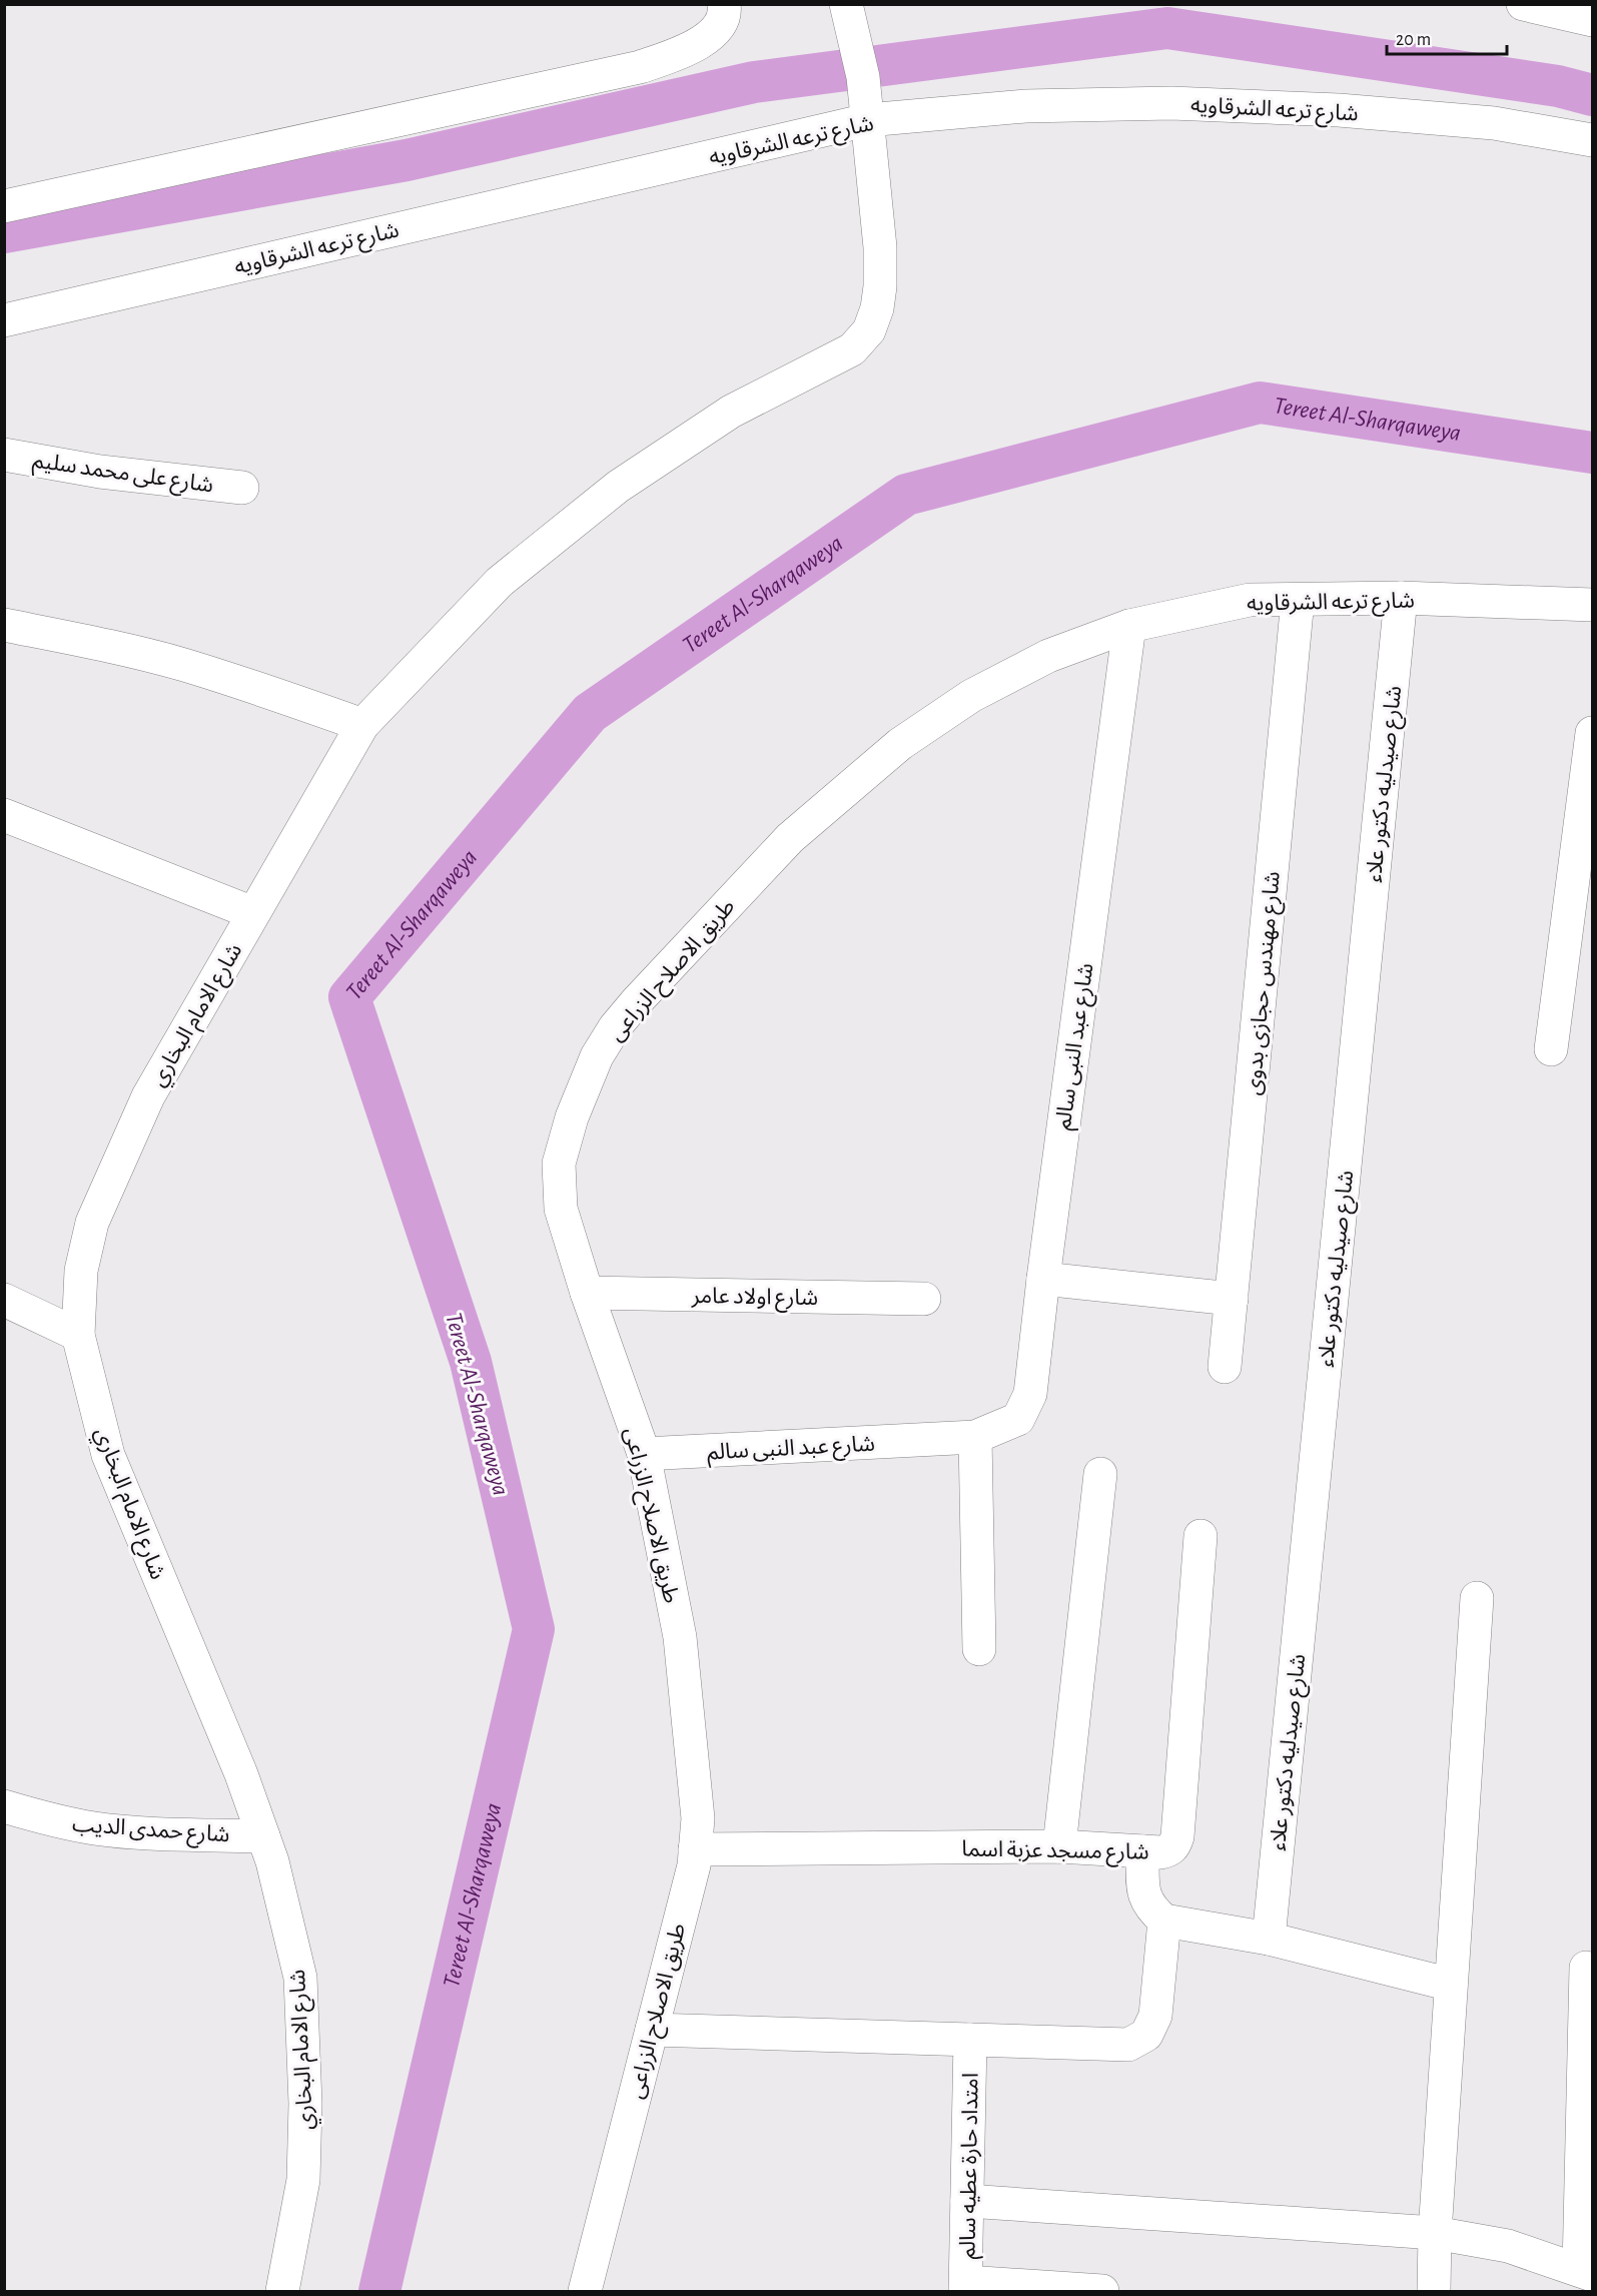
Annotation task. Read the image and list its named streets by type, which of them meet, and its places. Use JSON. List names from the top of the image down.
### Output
{
  "streets": {
    "street": [
      "شارع ترعه الشرقاويه",
      "شارع على محمد سليم",
      "شارع صيدليه دكتور علاء",
      "طريق الاصلاح الزراعى",
      "شارع مهندس حجازى بدوى",
      "شارع الامام البخاري",
      "شارع عبد النبى سالم",
      "شارع اولاد عامر",
      "شارع حمدى الديب",
      "شارع مسجد عزبة اسما",
      "امتداد حارة عطيه سالم"
    ]
  },
  "crossings": [
    ["شارع ترعه الشرقاويه", "شارع صيدليه دكتور علاء"],
    ["شارع ترعه الشرقاويه", "طريق الاصلاح الزراعى"],
    ["شارع ترعه الشرقاويه", "شارع مهندس حجازى بدوى"],
    ["شارع ترعه الشرقاويه", "شارع الامام البخاري"],
    ["شارع ترعه الشرقاويه", "شارع عبد النبى سالم"],
    ["طريق الاصلاح الزراعى", "شارع عبد النبى سالم"],
    ["طريق الاصلاح الزراعى", "شارع اولاد عامر"],
    ["طريق الاصلاح الزراعى", "شارع مسجد عزبة اسما"],
    ["شارع الامام البخاري", "شارع حمدى الديب"]
  ],
  "water": ["Tereet Al-Sharqaweya"],
  "scale_bar": "20 m"
}
